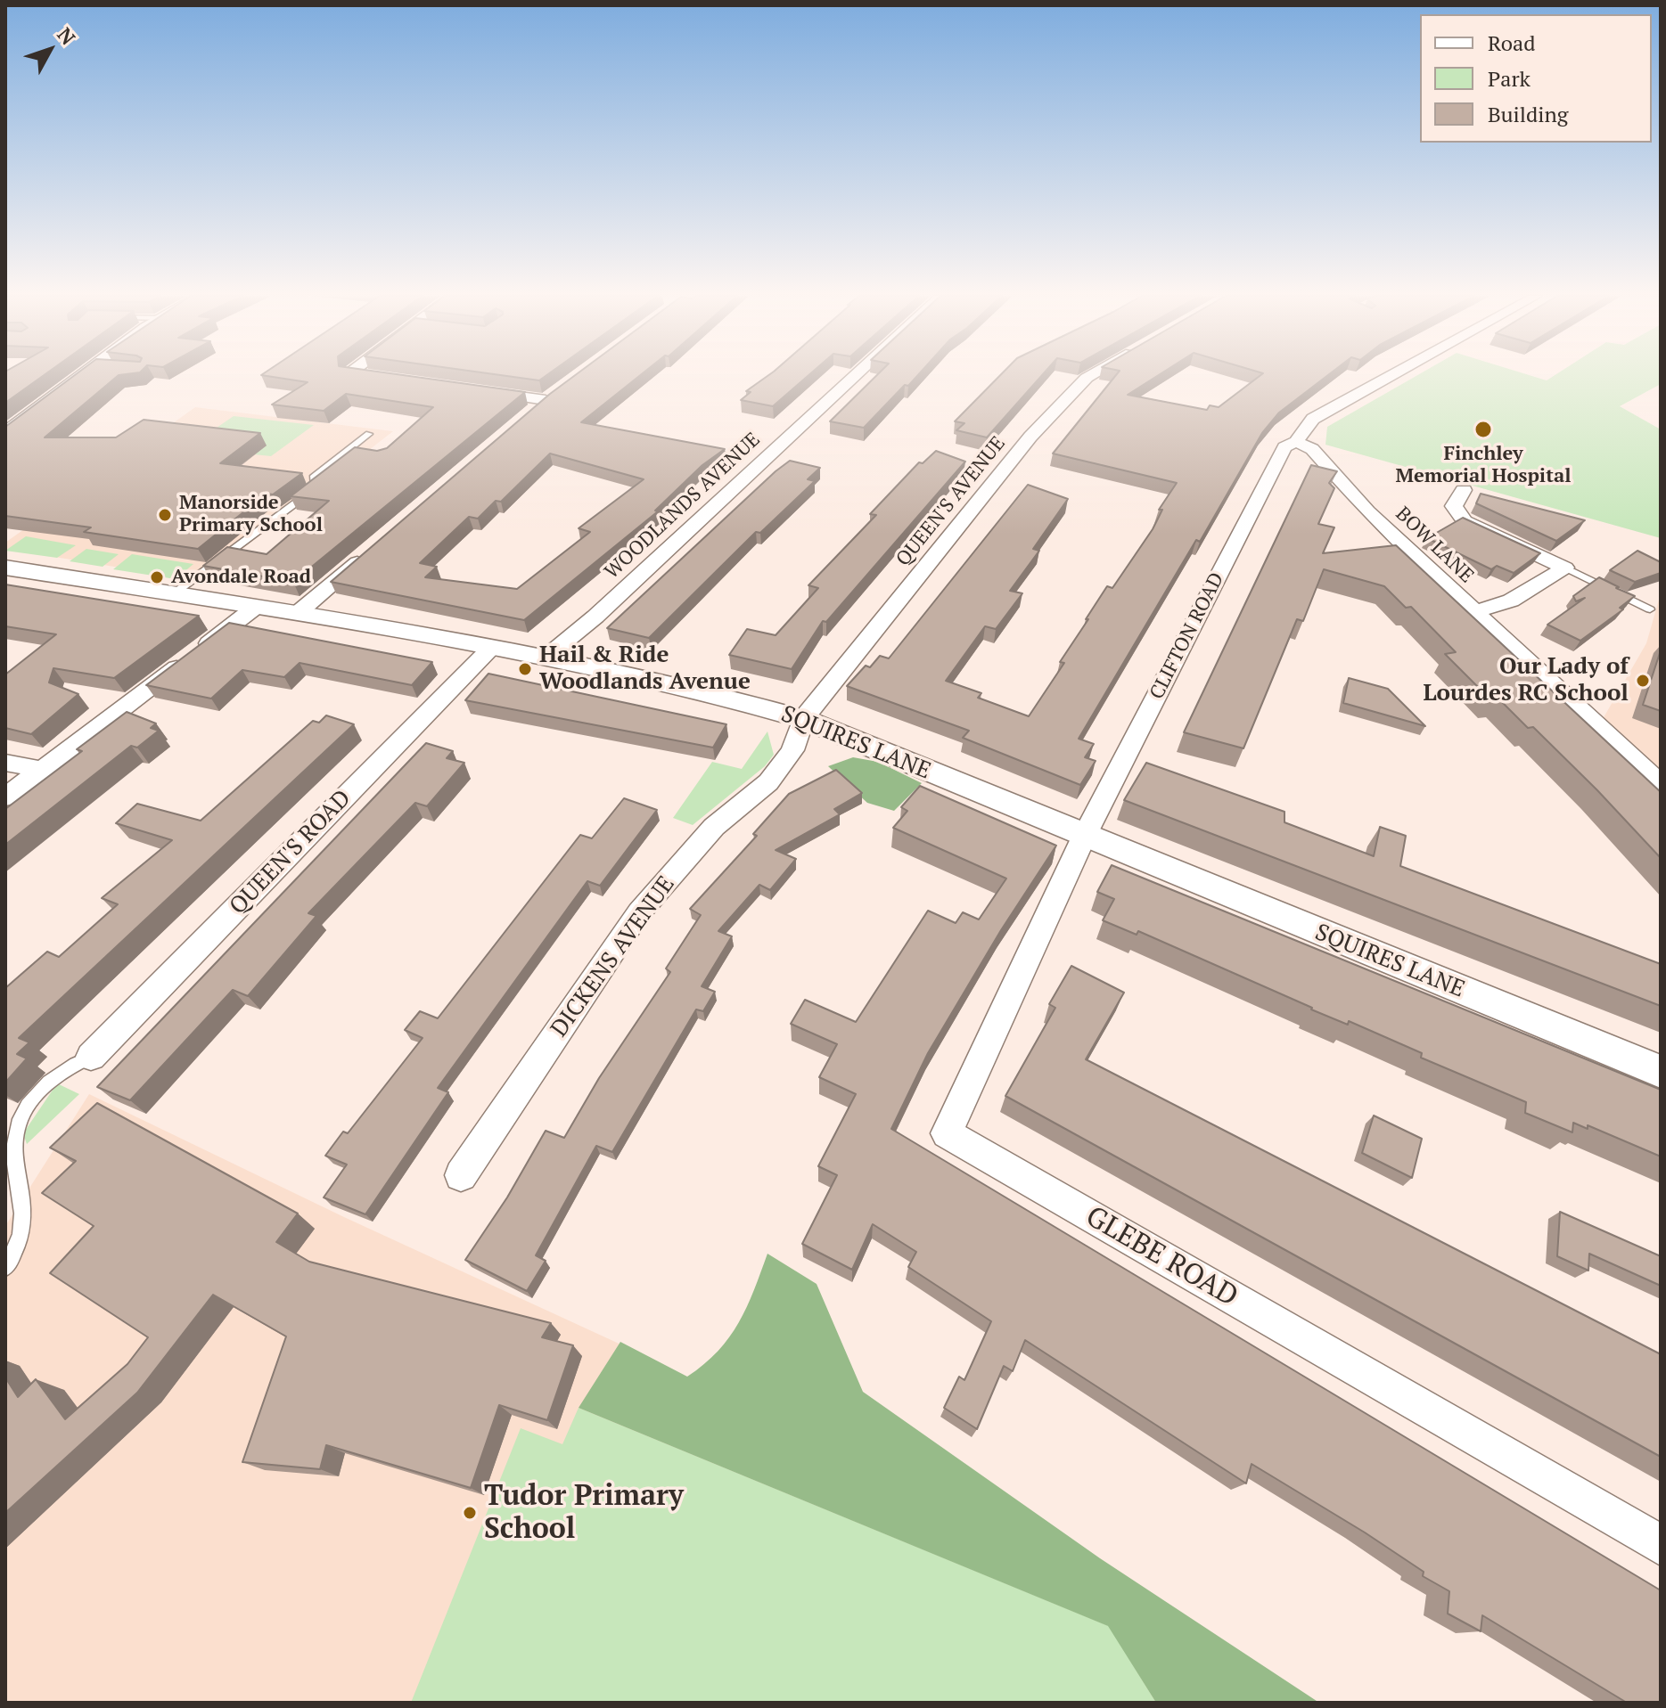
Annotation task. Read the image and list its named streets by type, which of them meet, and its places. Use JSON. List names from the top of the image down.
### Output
{
  "streets": {
    "street": [
      "QUEEN'S AVENUE",
      "WOODLANDS AVENUE",
      "BOW LANE",
      "CLIFTON ROAD",
      "SQUIRES LANE",
      "QUEEN'S ROAD",
      "DICKENS AVENUE",
      "GLEBE ROAD"
    ]
  },
  "crossings": [
    ["QUEEN'S AVENUE", "SQUIRES LANE"],
    ["QUEEN'S AVENUE", "DICKENS AVENUE"],
    ["WOODLANDS AVENUE", "SQUIRES LANE"],
    ["BOW LANE", "CLIFTON ROAD"],
    ["CLIFTON ROAD", "SQUIRES LANE"],
    ["CLIFTON ROAD", "GLEBE ROAD"],
    ["SQUIRES LANE", "QUEEN'S ROAD"],
    ["SQUIRES LANE", "DICKENS AVENUE"],
    ["SQUIRES LANE", "GLEBE ROAD"]
  ],
  "places": [
    "Finchley Memorial Hospital",
    "Manorside Primary School",
    "Avondale Road",
    "Hail & Ride Woodlands Avenue",
    "Our Lady of Lourdes RC School",
    "Tudor Primary School"
  ],
  "legend": ["Road", "Park", "Building"],
  "north": "top right"
}
